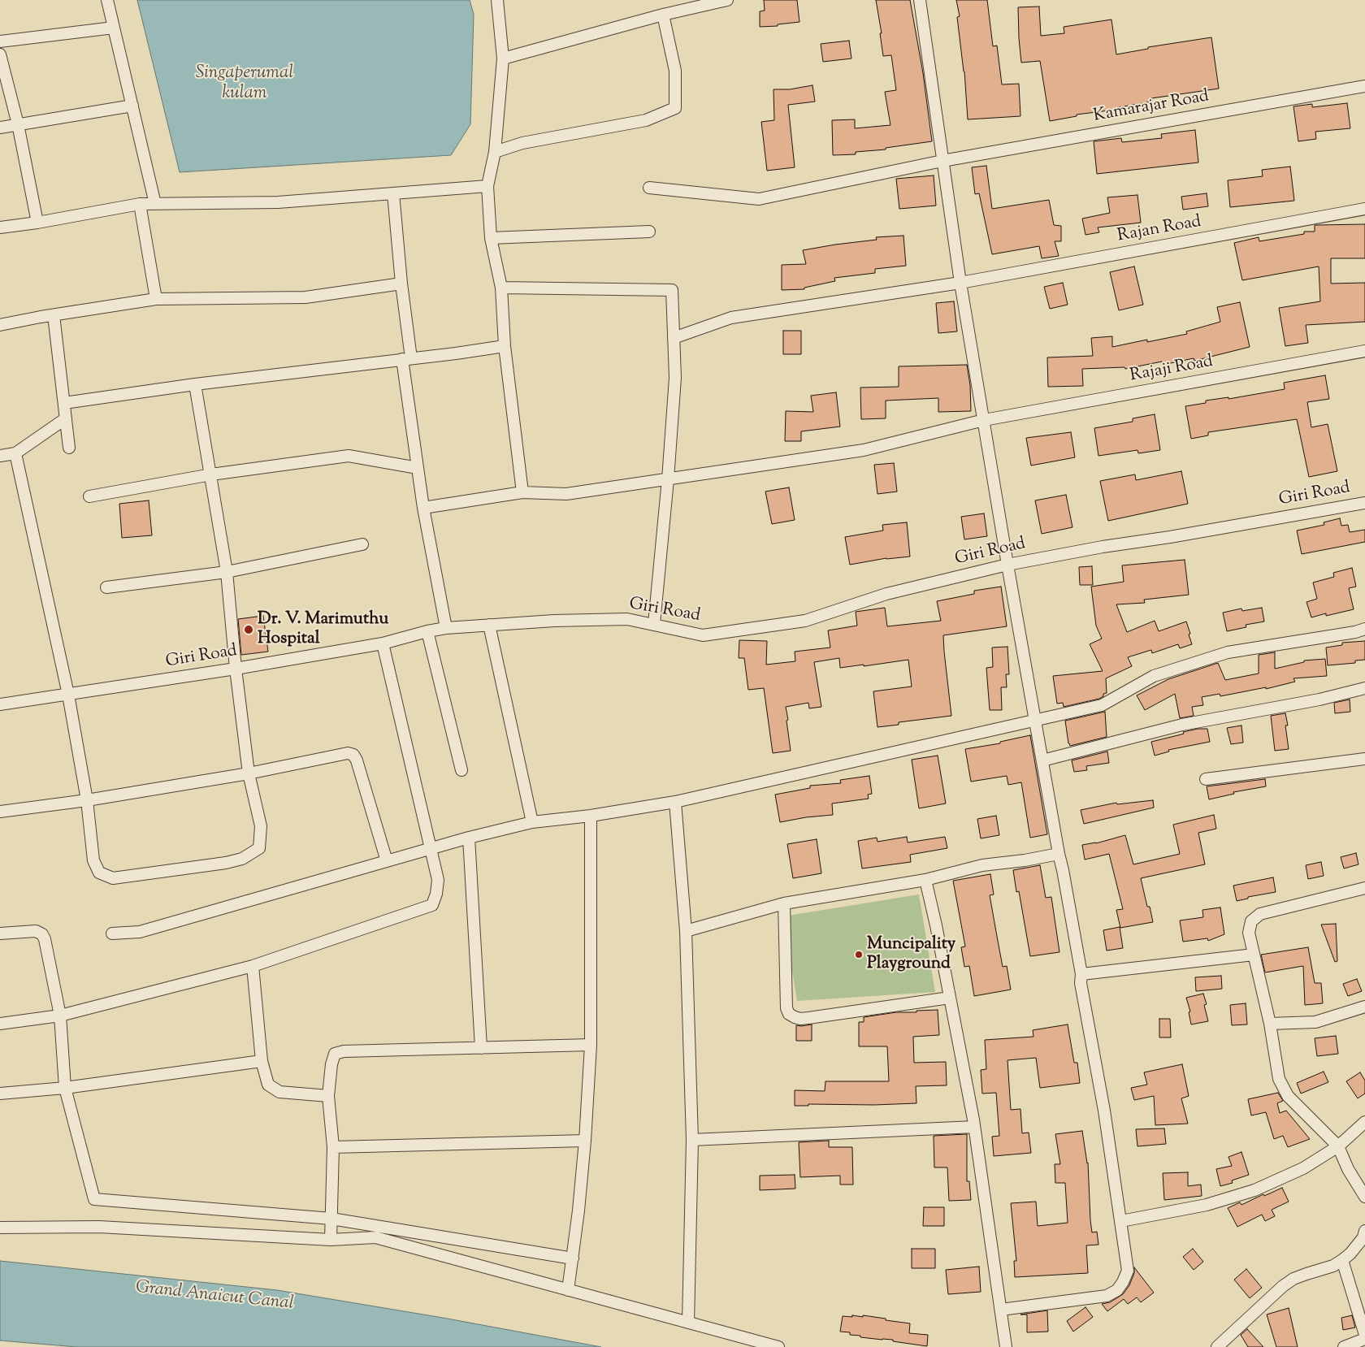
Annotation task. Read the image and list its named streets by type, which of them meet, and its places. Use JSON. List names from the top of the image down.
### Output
{
  "streets": {
    "street": [
      "Kamarajar Road",
      "Rajan Road",
      "Rajaji Road",
      "Giri Road"
    ]
  },
  "water": ["Singaperumal kulam", "Grand Anaicut Canal"],
  "places": ["Dr. V. Marimuthu Hospital", "Muncipality Playground"]
}
